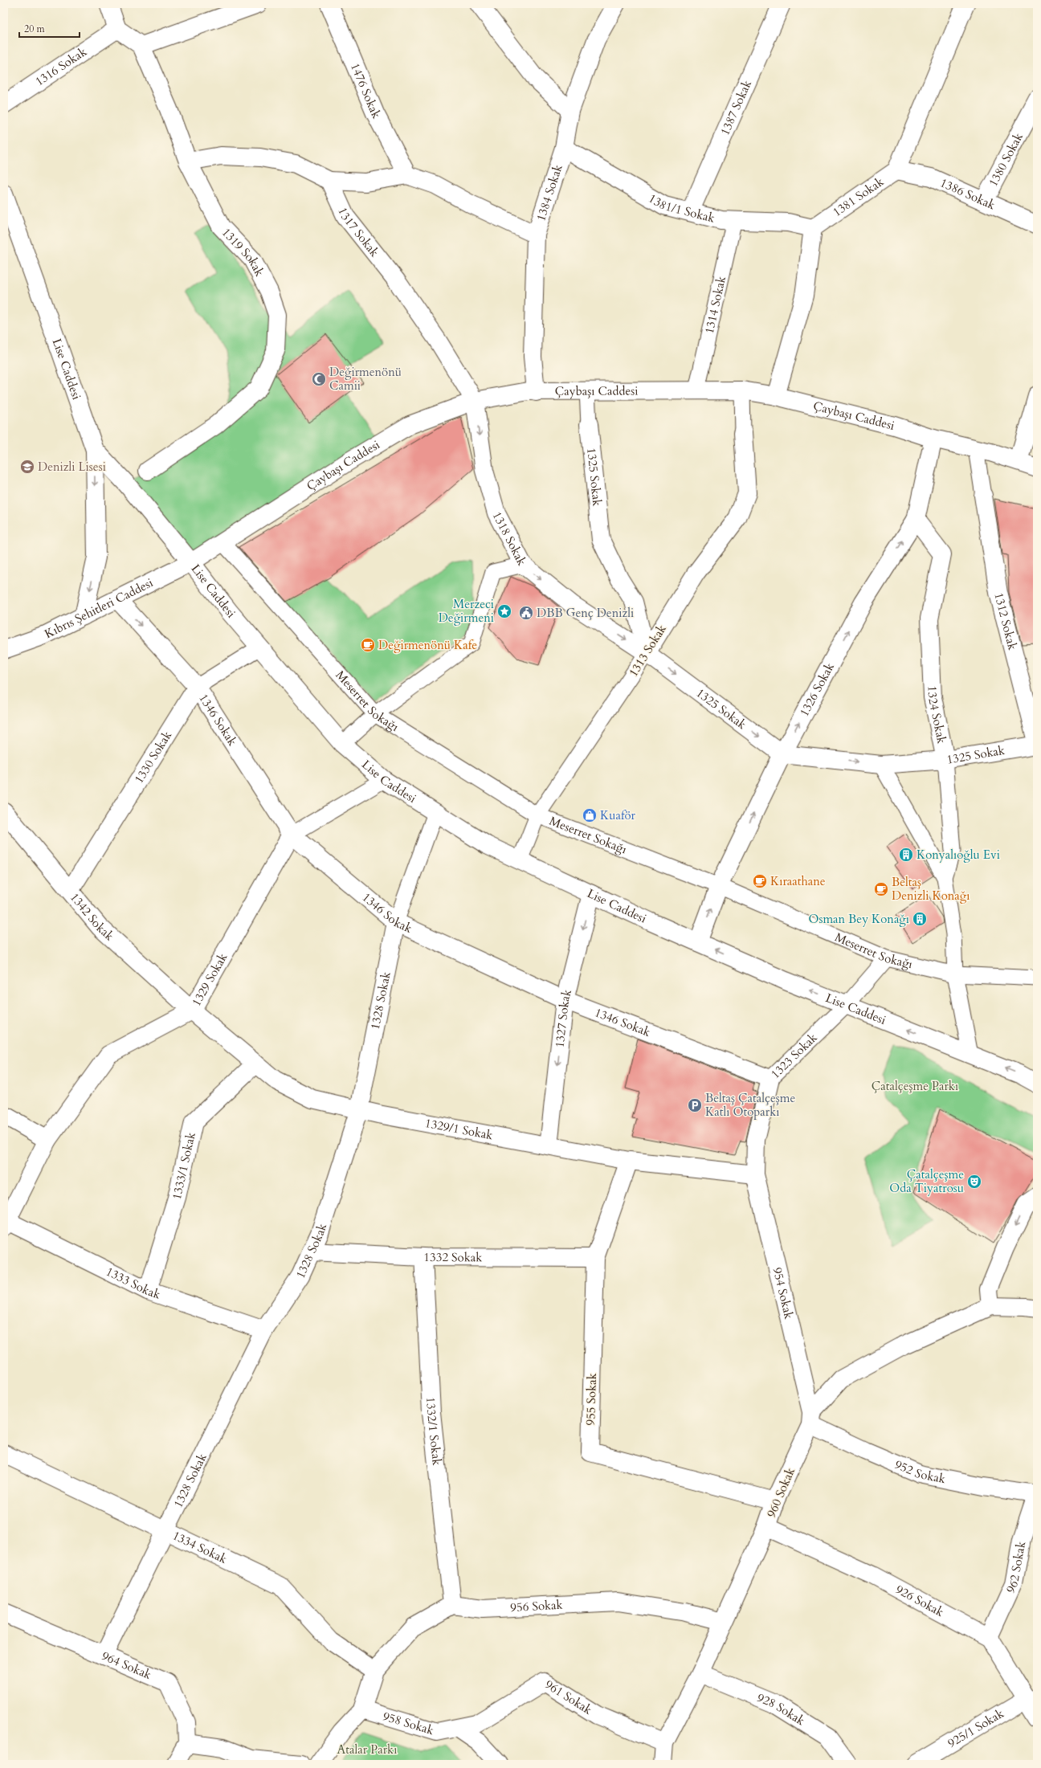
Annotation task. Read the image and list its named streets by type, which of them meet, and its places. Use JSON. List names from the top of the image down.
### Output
{
  "streets": {
    "street": [
      "1316 Sokak",
      "1476 Sokak",
      "1387 Sokak",
      "1380 Sokak",
      "1384 Sokak",
      "1386 Sokak",
      "1381 Sokak",
      "1381/1 Sokak",
      "1317 Sokak",
      "1319 Sokak",
      "1314 Sokak",
      "Lise Caddesi",
      "Çaybaşı Caddesi",
      "1325 Sokak",
      "1318 Sokak",
      "Kıbrıs Şehitleri Caddesi",
      "1312 Sokak",
      "1313 Sokak",
      "1326 Sokak",
      "Meserret Sokağı",
      "1324 Sokak",
      "1346 Sokak",
      "1330 Sokak",
      "1342 Sokak",
      "1329 Sokak",
      "1328 Sokak",
      "1327 Sokak",
      "1323 Sokak",
      "1329/1 Sokak",
      "1333/1 Sokak",
      "1332 Sokak",
      "1333 Sokak",
      "954 Sokak",
      "955 Sokak",
      "1332/1 Sokak",
      "952 Sokak",
      "960 Sokak",
      "1334 Sokak",
      "962 Sokak",
      "926 Sokak",
      "956 Sokak",
      "964 Sokak",
      "961 Sokak",
      "928 Sokak",
      "958 Sokak",
      "925/1 Sokak"
    ]
  },
  "crossings": [
    ["1387 Sokak", "1381/1 Sokak"],
    ["1380 Sokak", "1386 Sokak"],
    ["1384 Sokak", "1381/1 Sokak"],
    ["1384 Sokak", "Çaybaşı Caddesi"],
    ["1386 Sokak", "1381 Sokak"],
    ["1381 Sokak", "1381/1 Sokak"],
    ["1381/1 Sokak", "1314 Sokak"],
    ["1317 Sokak", "Çaybaşı Caddesi"],
    ["1317 Sokak", "1318 Sokak"],
    ["1314 Sokak", "Çaybaşı Caddesi"],
    ["Lise Caddesi", "Çaybaşı Caddesi"],
    ["Lise Caddesi", "Kıbrıs Şehitleri Caddesi"],
    ["Lise Caddesi", "1313 Sokak"],
    ["Lise Caddesi", "1326 Sokak"],
    ["Lise Caddesi", "1324 Sokak"],
    ["Lise Caddesi", "1330 Sokak"],
    ["Lise Caddesi", "1328 Sokak"],
    ["Lise Caddesi", "1327 Sokak"],
    ["Lise Caddesi", "1323 Sokak"],
    ["Çaybaşı Caddesi", "1318 Sokak"],
    ["Çaybaşı Caddesi", "Kıbrıs Şehitleri Caddesi"],
    ["Çaybaşı Caddesi", "1326 Sokak"],
    ["Çaybaşı Caddesi", "Meserret Sokağı"],
    ["1325 Sokak", "1318 Sokak"],
    ["1325 Sokak", "1312 Sokak"],
    ["1325 Sokak", "1313 Sokak"],
    ["1325 Sokak", "1326 Sokak"],
    ["1325 Sokak", "1324 Sokak"],
    ["1318 Sokak", "1313 Sokak"],
    ["Kıbrıs Şehitleri Caddesi", "1346 Sokak"],
    ["1313 Sokak", "Meserret Sokağı"],
    ["1326 Sokak", "Meserret Sokağı"],
    ["1326 Sokak", "1324 Sokak"],
    ["Meserret Sokağı", "1324 Sokak"],
    ["Meserret Sokağı", "1323 Sokak"],
    ["1346 Sokak", "1330 Sokak"],
    ["1346 Sokak", "1329 Sokak"],
    ["1346 Sokak", "1328 Sokak"],
    ["1346 Sokak", "1327 Sokak"],
    ["1346 Sokak", "1323 Sokak"],
    ["1330 Sokak", "1342 Sokak"],
    ["1342 Sokak", "1329 Sokak"],
    ["1342 Sokak", "1329/1 Sokak"],
    ["1329 Sokak", "1329/1 Sokak"],
    ["1329 Sokak", "1333 Sokak"],
    ["1328 Sokak", "1329/1 Sokak"],
    ["1328 Sokak", "1332 Sokak"],
    ["1328 Sokak", "1333 Sokak"],
    ["1328 Sokak", "1334 Sokak"],
    ["1328 Sokak", "964 Sokak"],
    ["1327 Sokak", "1329/1 Sokak"],
    ["1323 Sokak", "1329/1 Sokak"],
    ["1323 Sokak", "954 Sokak"],
    ["1329/1 Sokak", "1333/1 Sokak"],
    ["1329/1 Sokak", "954 Sokak"],
    ["1329/1 Sokak", "955 Sokak"],
    ["1333/1 Sokak", "1333 Sokak"],
    ["1332 Sokak", "955 Sokak"],
    ["1332 Sokak", "1332/1 Sokak"],
    ["954 Sokak", "952 Sokak"],
    ["954 Sokak", "960 Sokak"],
    ["955 Sokak", "960 Sokak"],
    ["1332/1 Sokak", "956 Sokak"],
    ["952 Sokak", "960 Sokak"],
    ["952 Sokak", "962 Sokak"],
    ["960 Sokak", "926 Sokak"],
    ["960 Sokak", "956 Sokak"],
    ["960 Sokak", "961 Sokak"],
    ["960 Sokak", "928 Sokak"],
    ["962 Sokak", "926 Sokak"],
    ["961 Sokak", "958 Sokak"]
  ],
  "one_way": [
    "1325 Sokak",
    "1318 Sokak",
    "1326 Sokak",
    "1327 Sokak"
  ],
  "parks": ["Çatalçeşme Parkı", "Atalar Parkı"],
  "places": {
    "mosque": ["Değirmenönü Camii"],
    "school or university": ["Denizli Lisesi"],
    "place": ["Merzeci Değirmeni"],
    "public building": ["DBB Genç Denizli"],
    "cafe": ["Değirmenönü Kafe", "Kıraathane", "Beltaş Denizli Konağı"],
    "shop": ["Kuaför"],
    "building": ["Konyalıoğlu Evi", "Osman Bey Konağı"],
    "parking": ["Beltaş Çatalçeşme Katlı Otoparkı"],
    "theatre": ["Çatalçeşme Oda Tiyatrosu"]
  },
  "scale_bar": "20 m"
}
